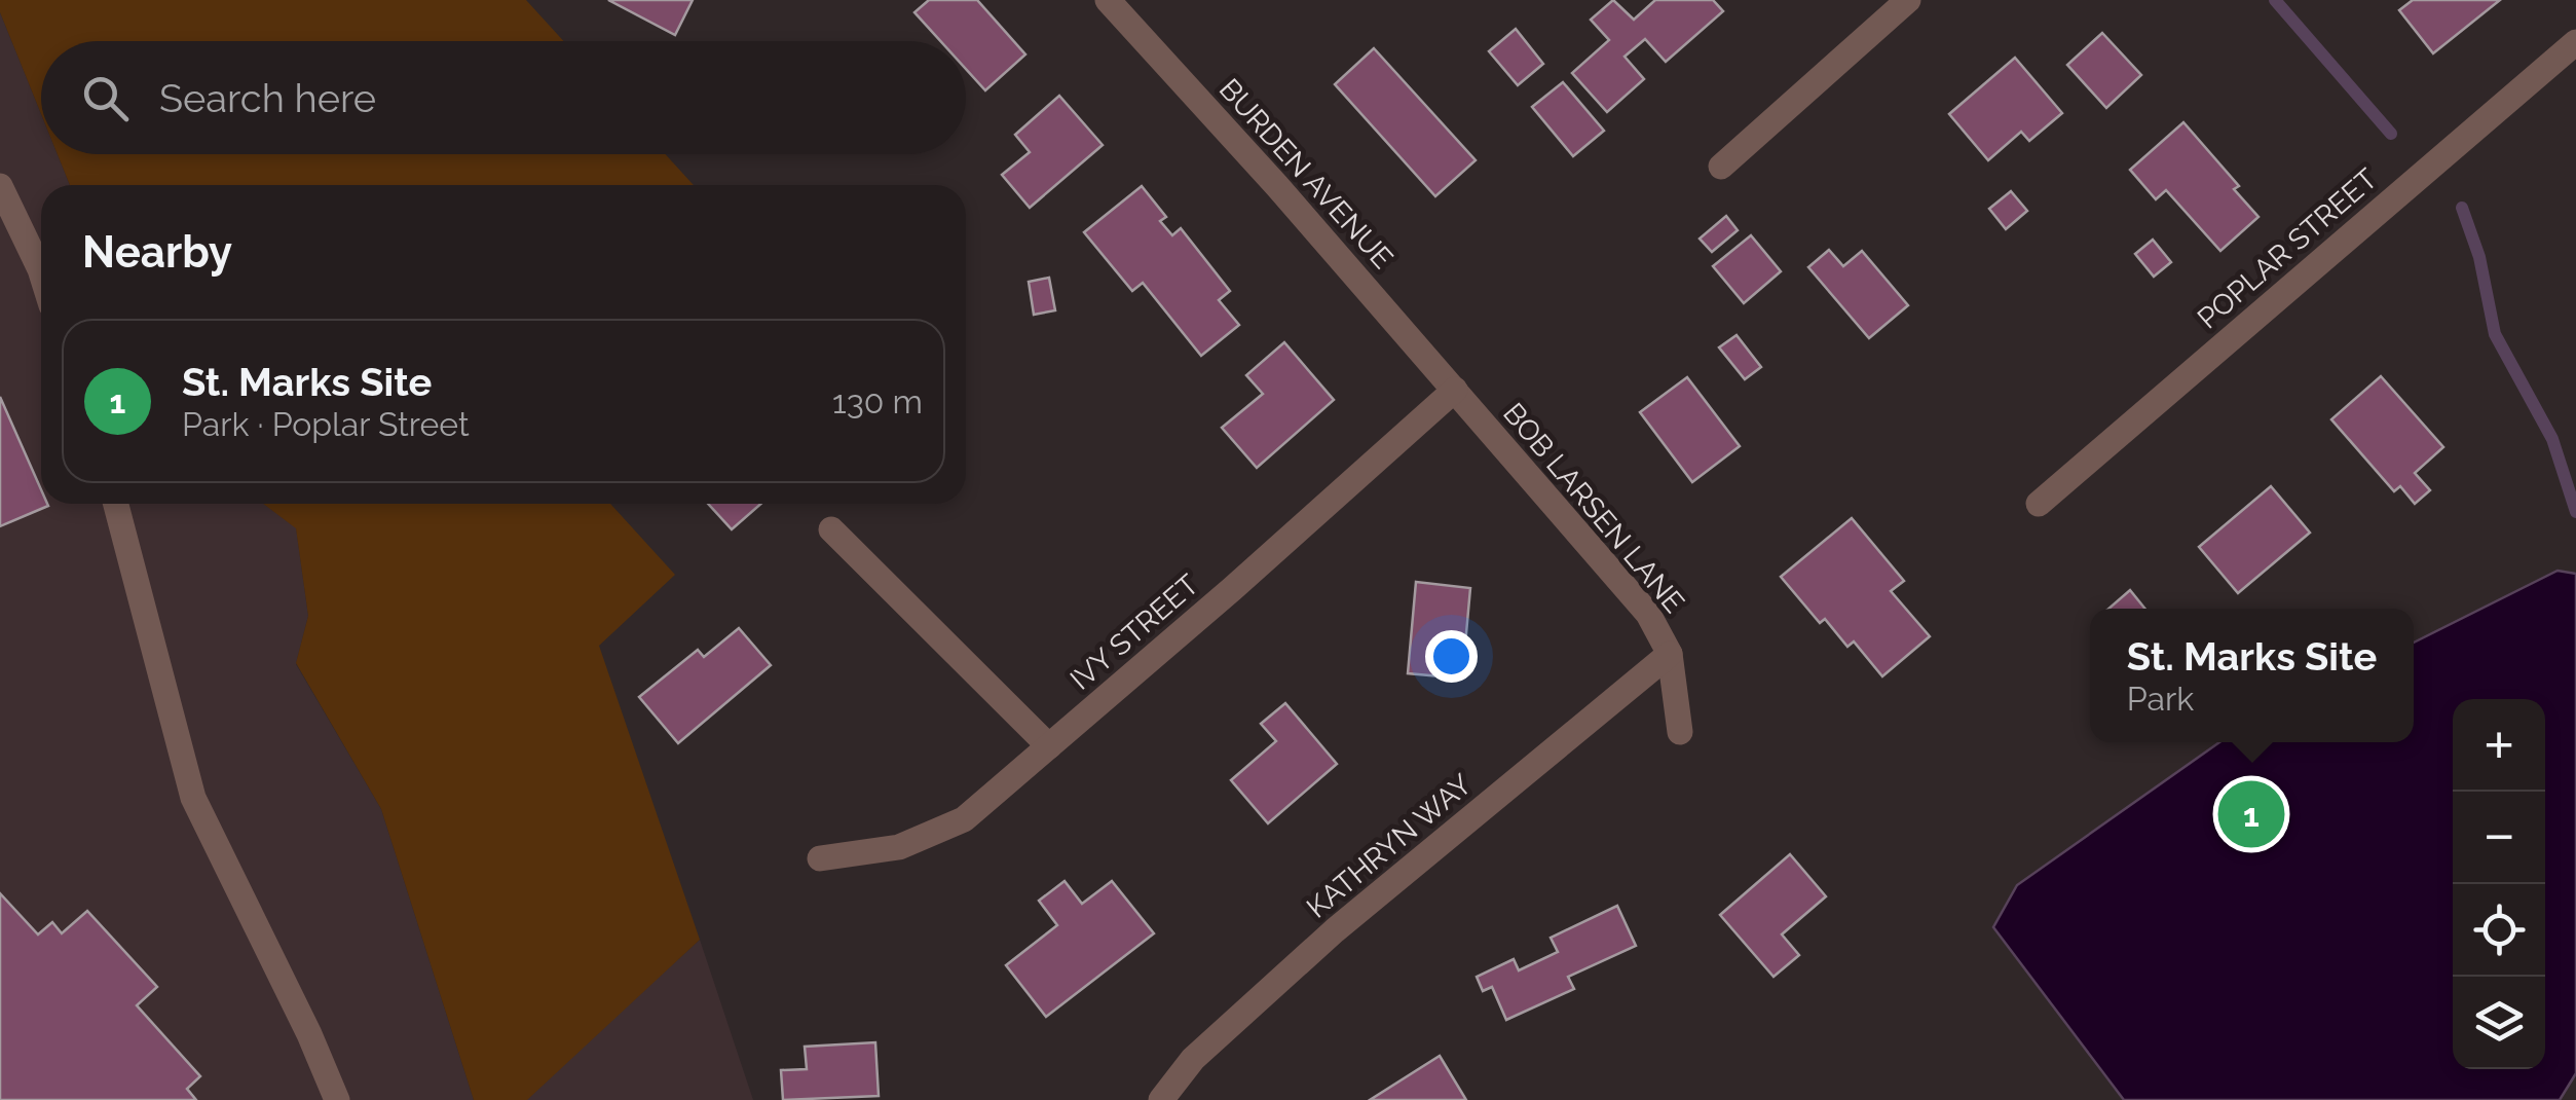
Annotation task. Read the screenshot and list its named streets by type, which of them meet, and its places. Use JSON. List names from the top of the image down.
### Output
{
  "streets": {
    "street": [
      "BURDEN AVENUE",
      "POPLAR STREET",
      "BOB LARSEN LANE",
      "IVY STREET",
      "KATHRYN WAY"
    ]
  },
  "crossings": [
    ["BURDEN AVENUE", "BOB LARSEN LANE"],
    ["BURDEN AVENUE", "IVY STREET"],
    ["BOB LARSEN LANE", "IVY STREET"],
    ["BOB LARSEN LANE", "KATHRYN WAY"]
  ],
  "page": {
    "search": "Search here",
    "heading": "Nearby",
    "list": [
      {
        "mark": "1",
        "name": "St. Marks Site",
        "note": "Park · Poplar Street",
        "value": "130 m"
      }
    ],
    "popup": ["St. Marks Site", "Park"],
    "map_buttons": ["+", "−"],
    "pins": "1"
  }
}
